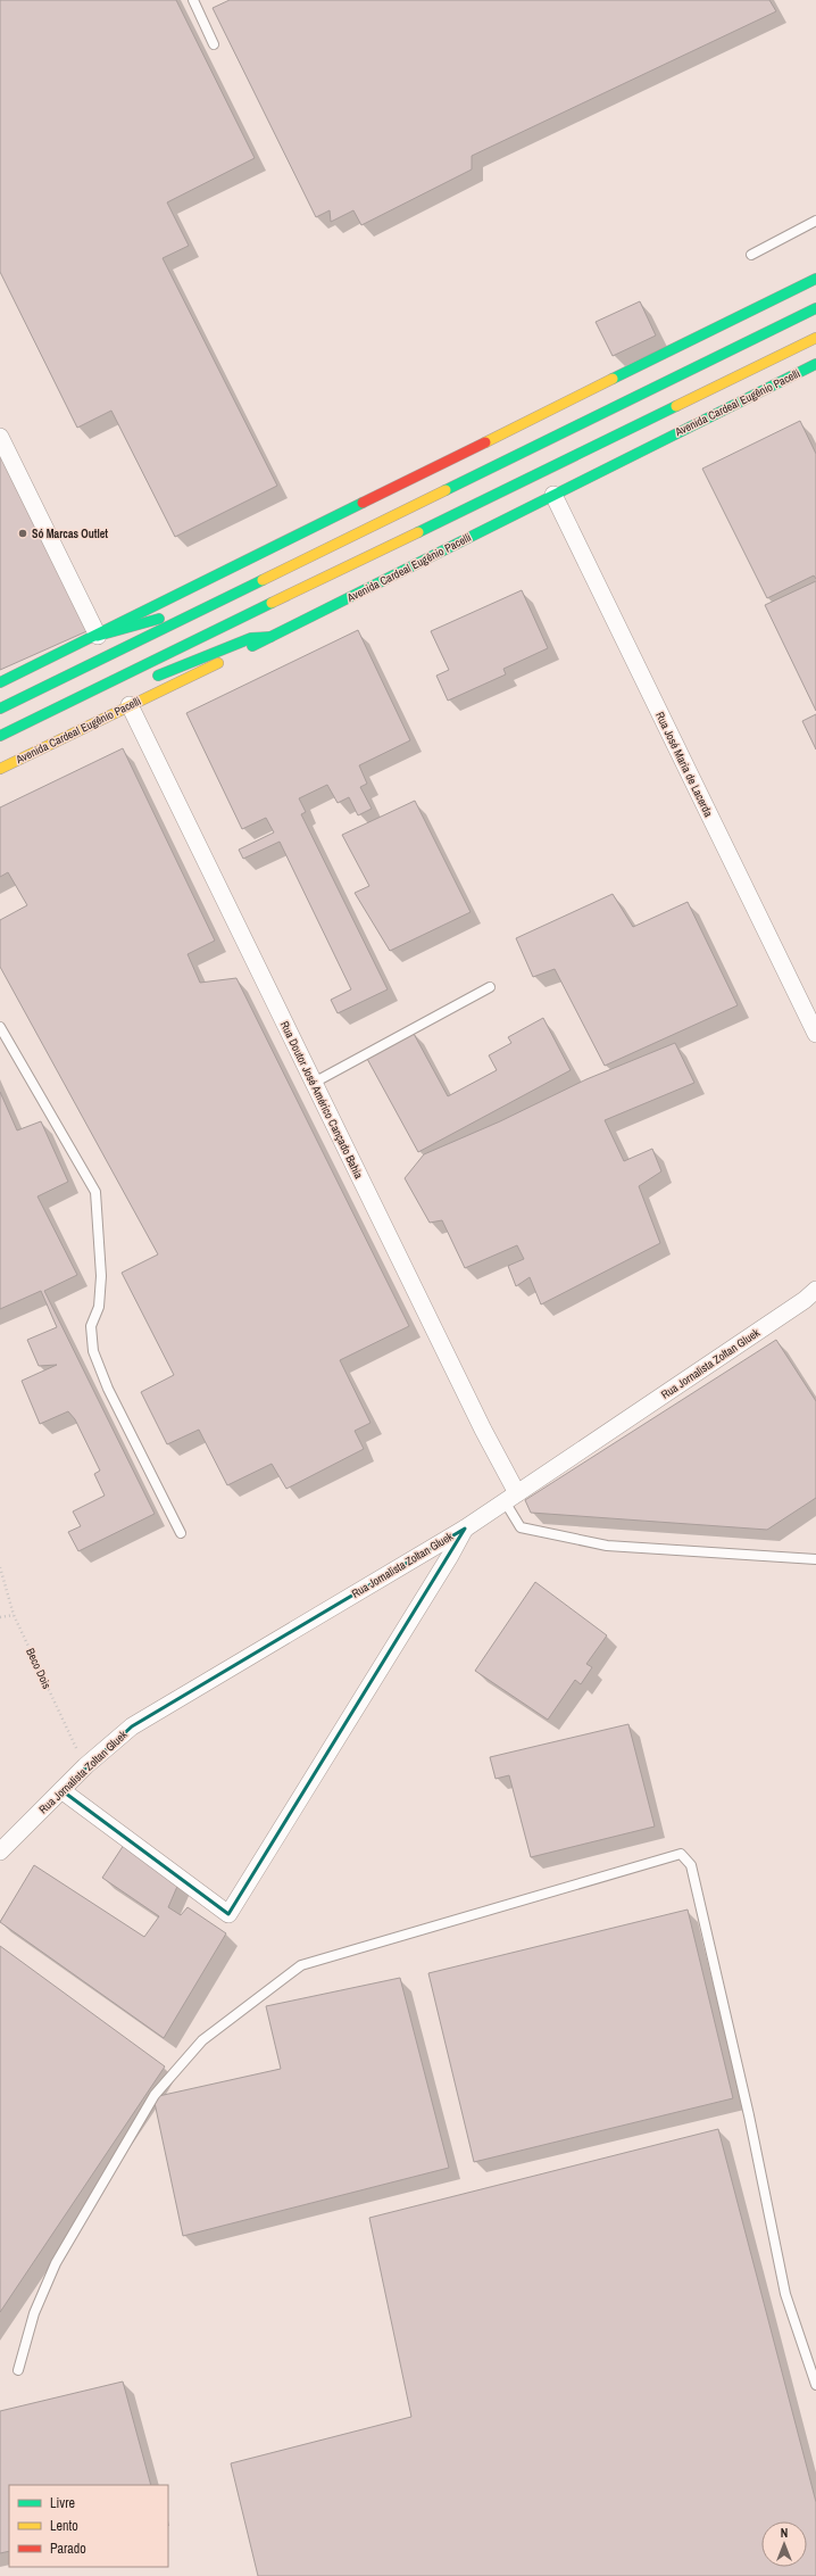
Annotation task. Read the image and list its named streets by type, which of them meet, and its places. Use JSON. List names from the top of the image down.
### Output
{
  "streets": {
    "main road": ["Avenida Cardeal Eugênio Pacelli"],
    "street": ["Rua José Maria de Lacerda", "Rua Doutor José Américo Cançado Bahia", "Rua Jornalista Zoltan Gluek"],
    "path": ["Beco Dois"]
  },
  "crossings": [
    ["Avenida Cardeal Eugênio Pacelli", "Rua José Maria de Lacerda"],
    ["Avenida Cardeal Eugênio Pacelli", "Rua Doutor José Américo Cançado Bahia"],
    ["Rua Doutor José Américo Cançado Bahia", "Rua Jornalista Zoltan Gluek"],
    ["Rua Jornalista Zoltan Gluek", "Beco Dois"]
  ],
  "places": ["Só Marcas Outlet"],
  "legend": ["Livre", "Lento", "Parado"],
  "north": "top"
}
